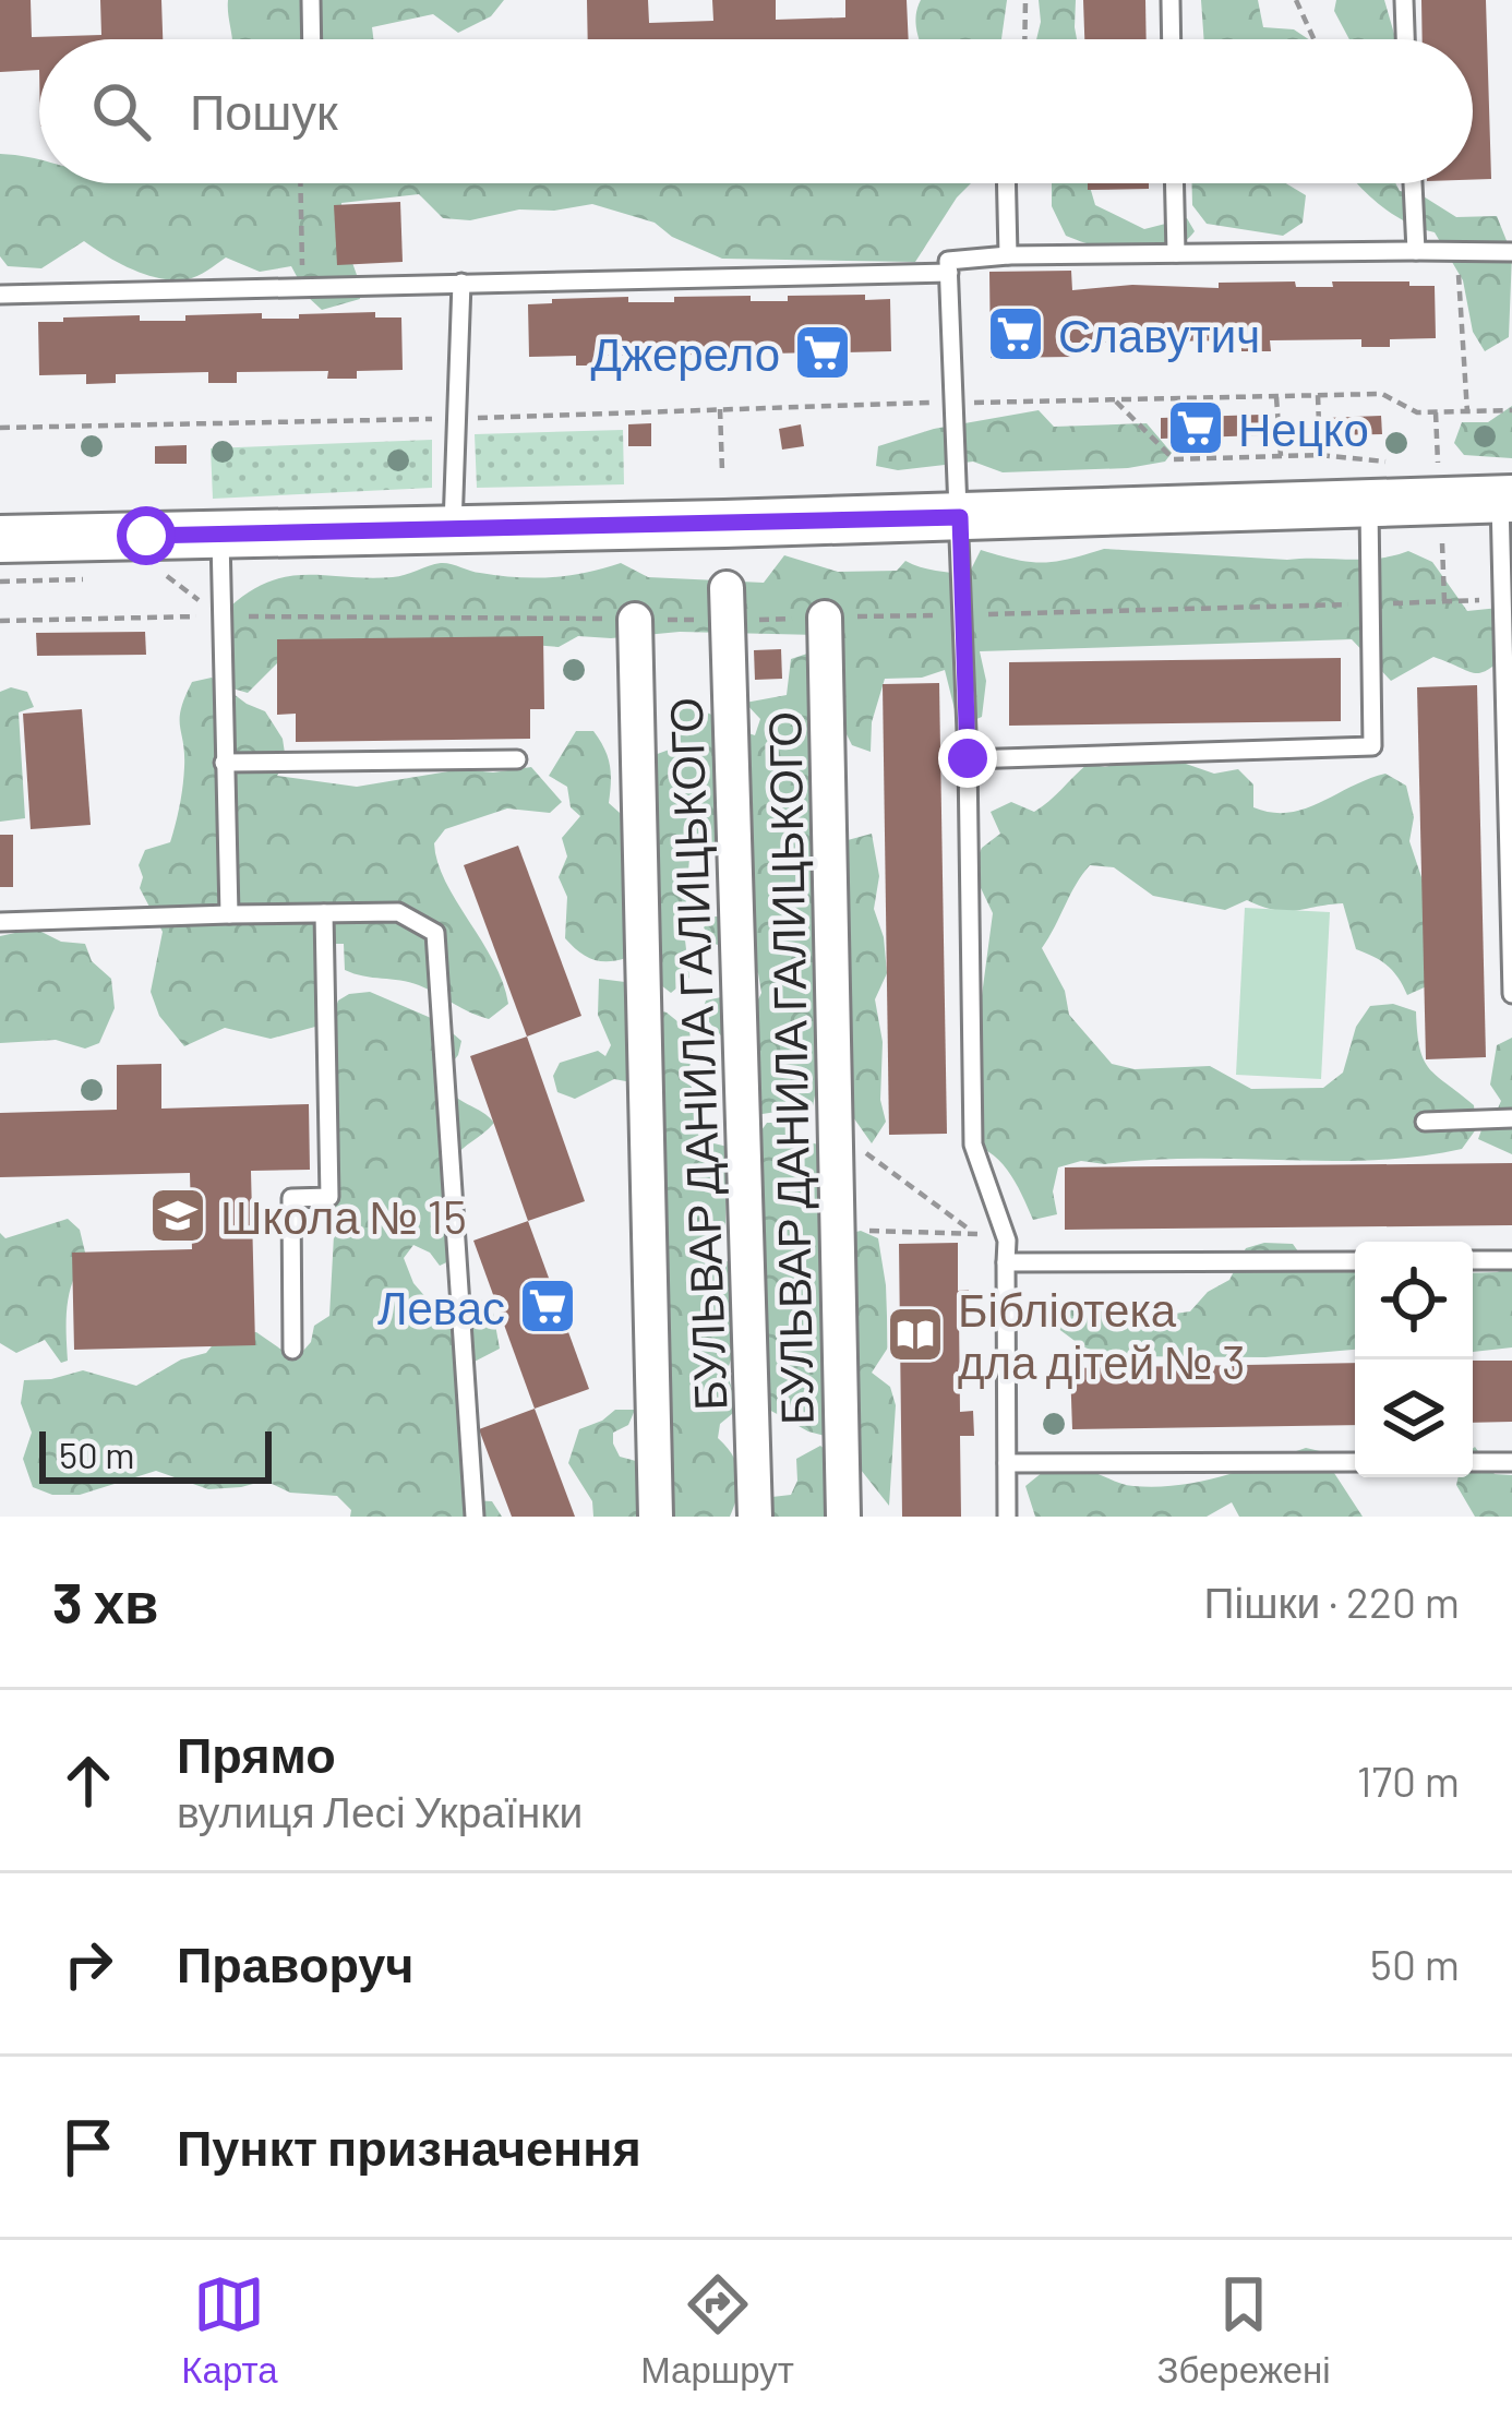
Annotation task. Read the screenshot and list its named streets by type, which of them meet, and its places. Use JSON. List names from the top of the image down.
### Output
{
  "streets": {
    "street": ["БУЛЬВАР ДАНИЛА ГАЛИЦЬКОГО"]
  },
  "places": {
    "supermarket": [
      "Славутич",
      "Джерело",
      "Нецко",
      "Левас"
    ],
    "school or university": ["Школа № 15"],
    "library": ["Бібліотека дла дітей № 3"]
  },
  "scale_bar": "50 m",
  "page": {
    "search": "Пошук",
    "scale": "50 m",
    "heading": ["3 хв", "Пішки · 220 m"],
    "list": [
      ["Прямо", "вулиця Лесі Українки", "170 m"],
      ["Праворуч", "50 m"],
      "Пункт призначення"
    ],
    "nav": ["Карта", "Маршрут", "Збережені"]
  }
}
